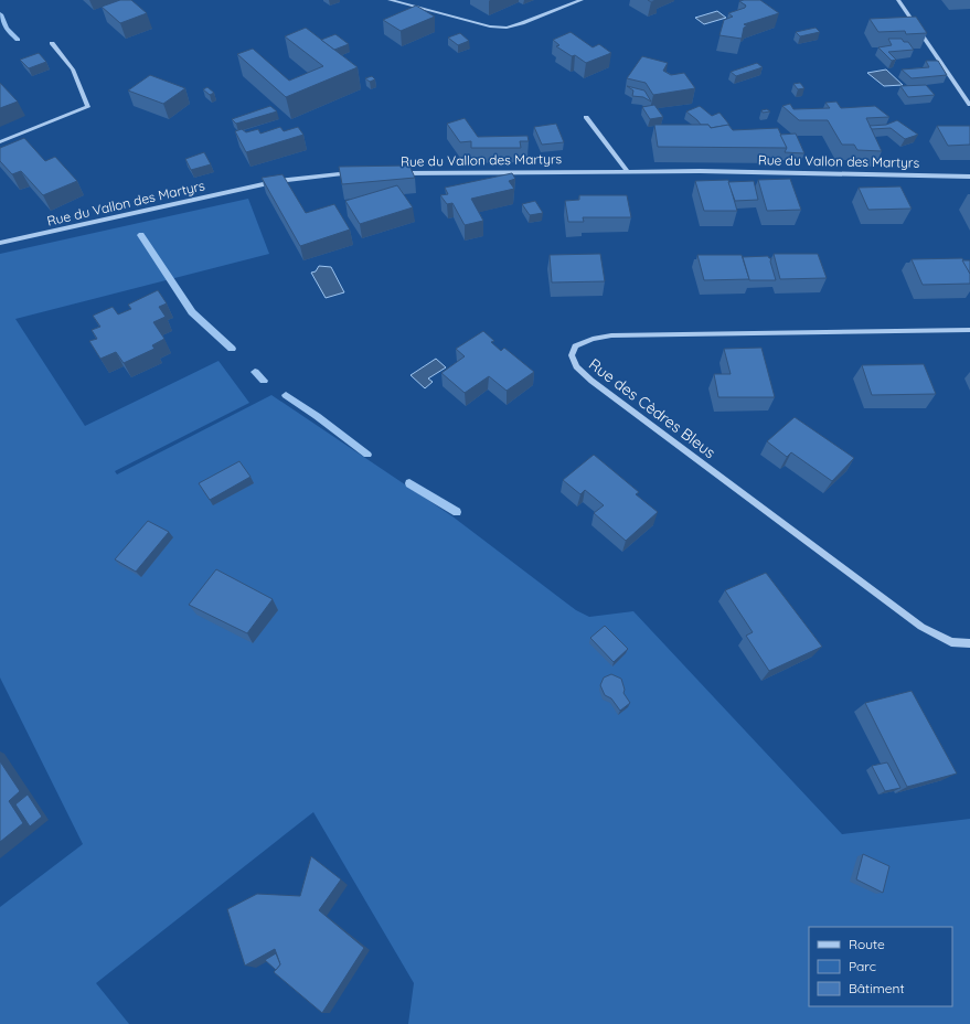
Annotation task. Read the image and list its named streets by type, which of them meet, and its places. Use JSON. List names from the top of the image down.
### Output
{
  "streets": {
    "street": ["Rue du Vallon des Martyrs", "Rue des Cèdres Bleus"]
  },
  "legend": ["Route", "Parc", "Bâtiment"]
}
